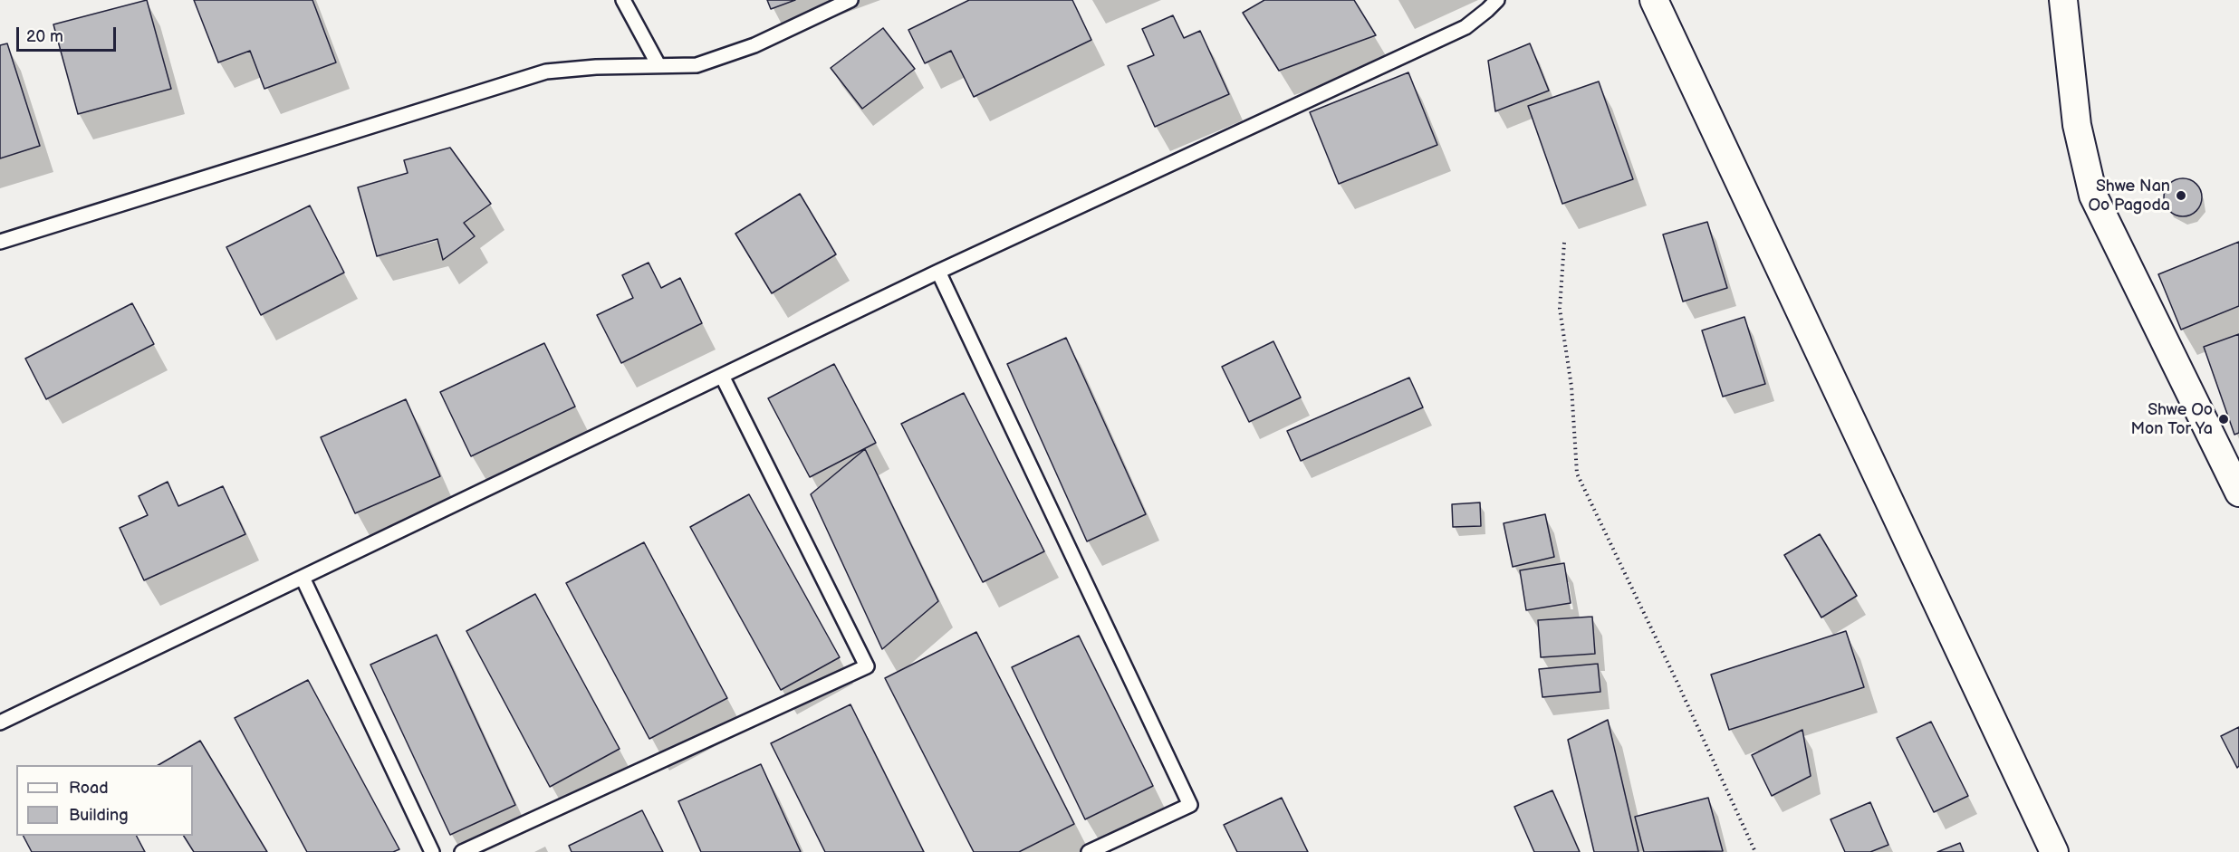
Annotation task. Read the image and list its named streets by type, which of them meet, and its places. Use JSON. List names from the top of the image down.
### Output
{
  "places": ["Shwe Nan Oo Pagoda", "Shwe Oo Mon Tor Ya"],
  "legend": ["Road", "Building"],
  "scale_bar": "20 m"
}
